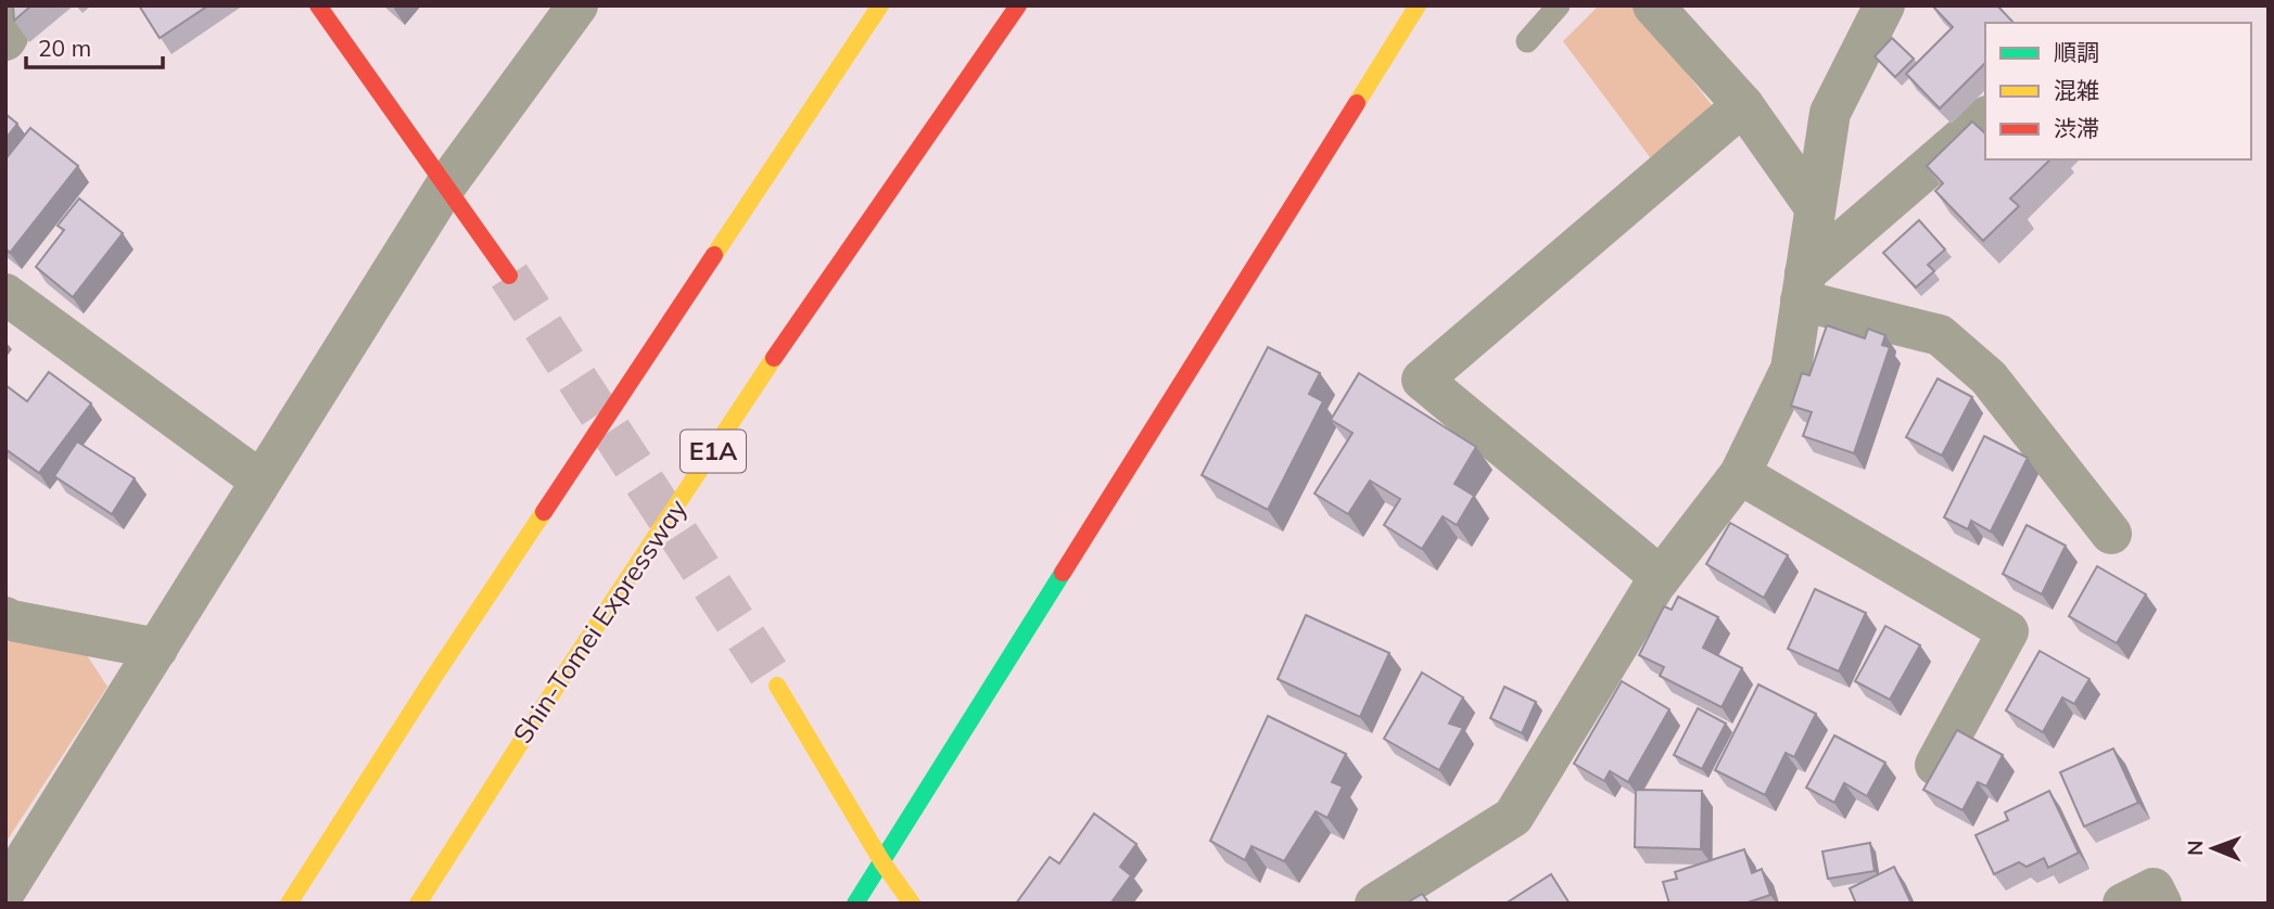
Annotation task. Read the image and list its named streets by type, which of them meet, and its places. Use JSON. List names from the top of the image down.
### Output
{
  "streets": {
    "main road": ["E1A", "Shin-Tomei Expressway"]
  },
  "legend": ["順調", "混雑", "渋滞"],
  "scale_bar": "20 m",
  "north": "left"
}
